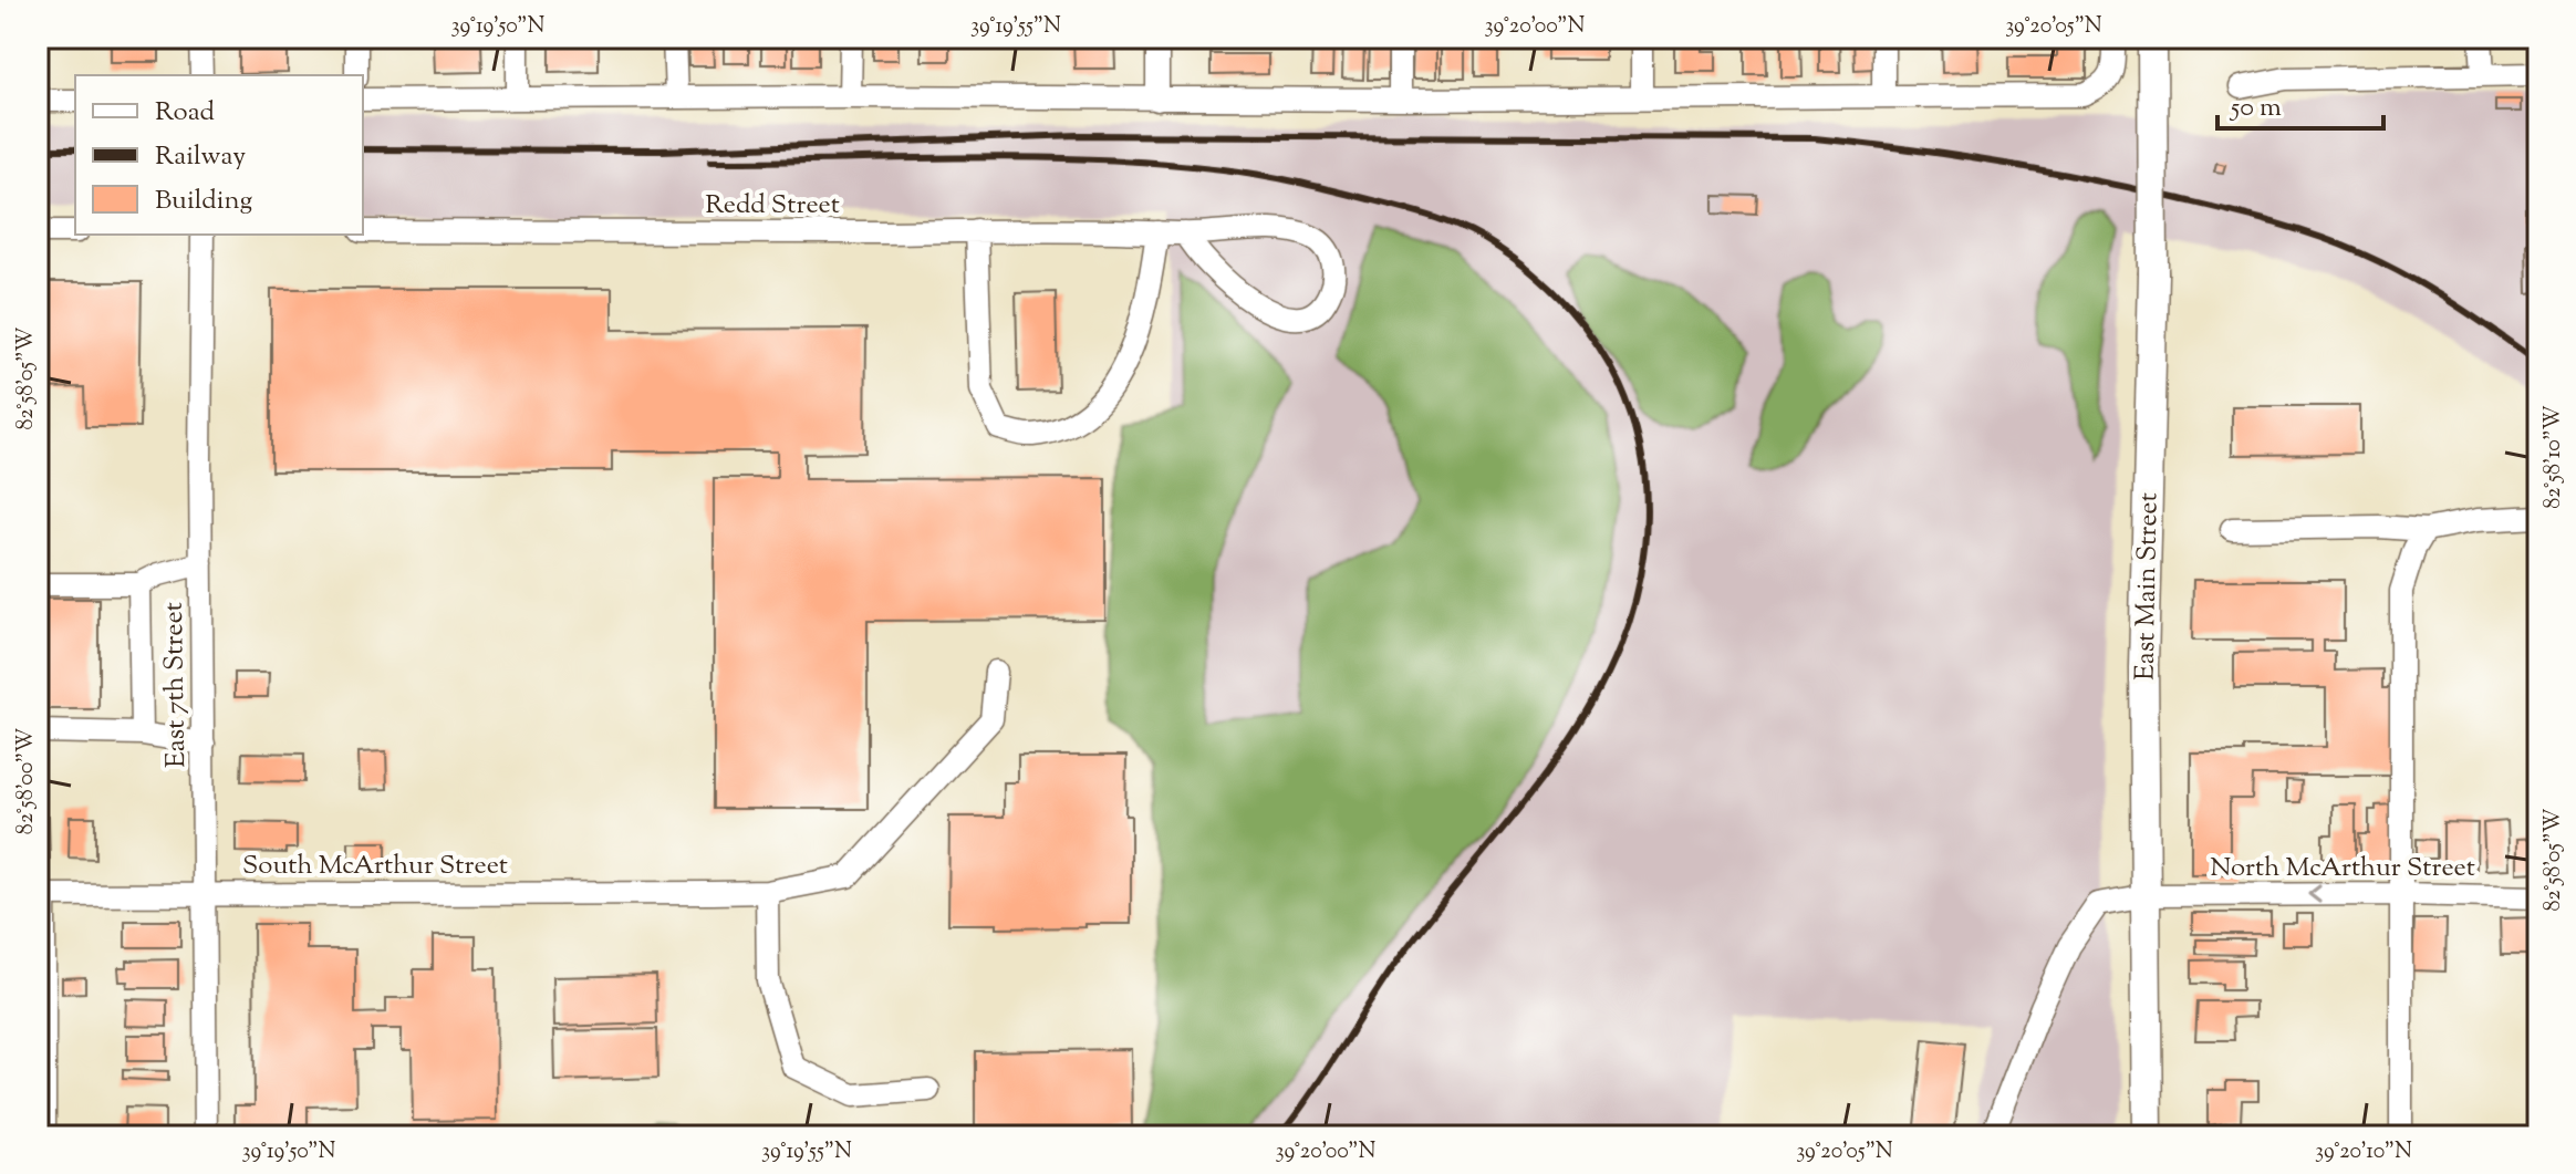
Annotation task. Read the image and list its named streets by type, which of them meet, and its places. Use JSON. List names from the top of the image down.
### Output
{
  "streets": {
    "main road": ["East Main Street"],
    "street": [
      "Redd Street",
      "East 7th Street",
      "South McArthur Street",
      "North McArthur Street"
    ]
  },
  "crossings": [
    ["East Main Street", "North McArthur Street"],
    ["East 7th Street", "South McArthur Street"]
  ],
  "one_way": ["North McArthur Street"],
  "legend": ["Road", "Railway", "Building"],
  "scale_bar": "50 m",
  "coordinates": [
    "39°19'50\"N",
    "39°19'55\"N",
    "39°20'00\"N",
    "39°20'05\"N",
    "82°58'05\"W",
    "82°58'10\"W",
    "82°58'00\"W",
    "39°20'10\"N"
  ]
}
